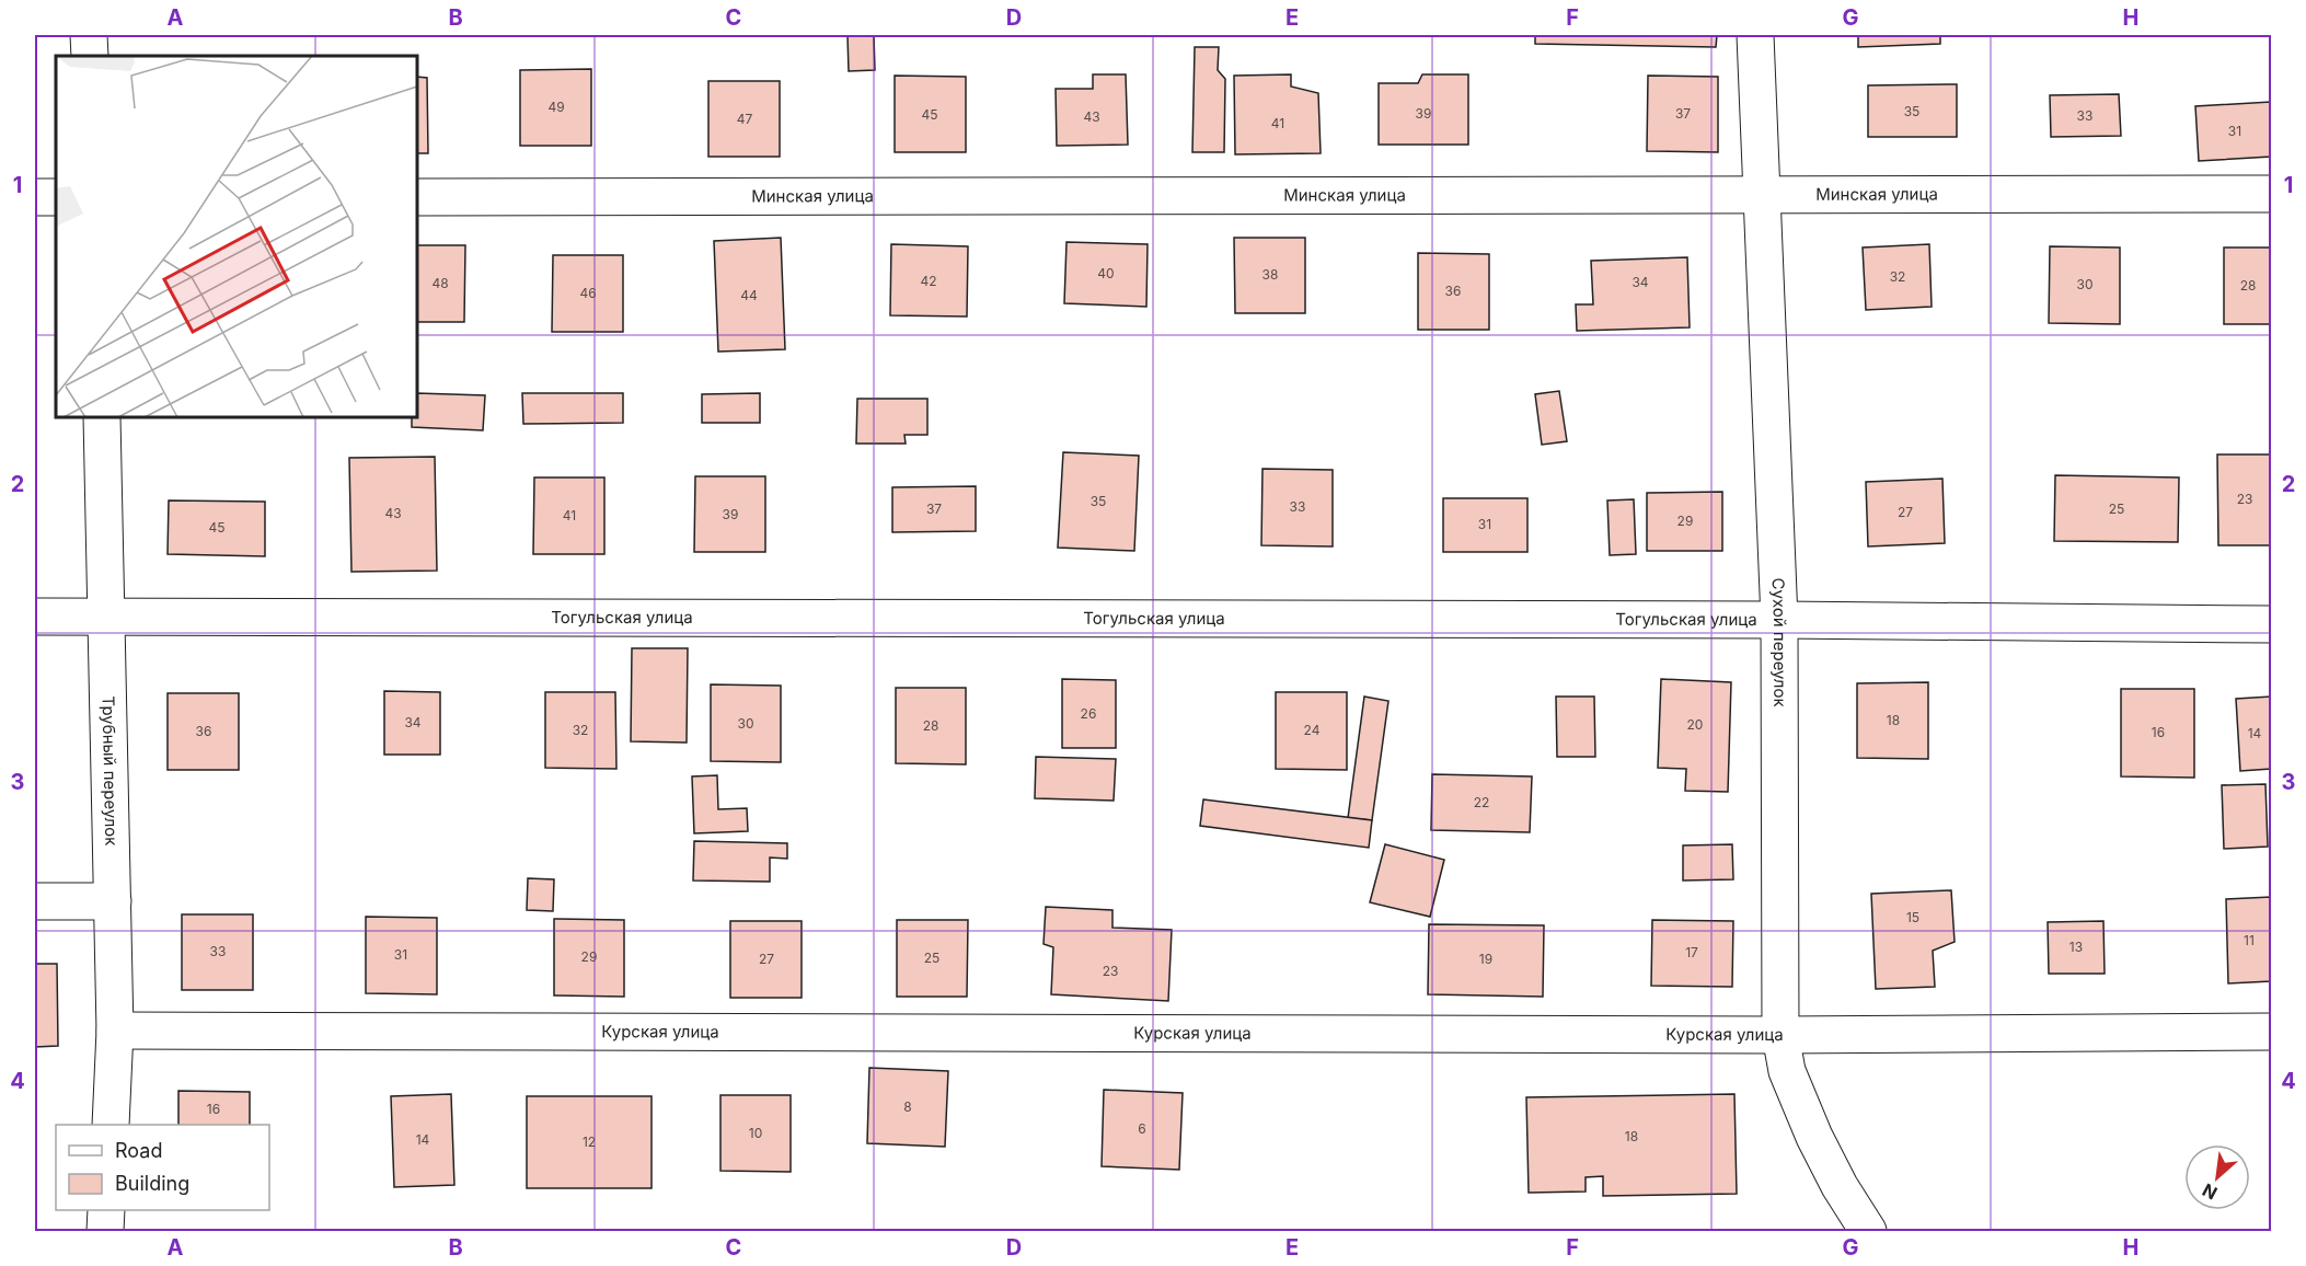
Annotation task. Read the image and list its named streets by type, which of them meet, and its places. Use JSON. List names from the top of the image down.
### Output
{
  "streets": {
    "street": [
      "Минская улица",
      "Тогульская улица",
      "Сухой переулок",
      "Трубный переулок",
      "Курская улица"
    ]
  },
  "crossings": [
    ["Минская улица", "Сухой переулок"],
    ["Тогульская улица", "Сухой переулок"],
    ["Тогульская улица", "Трубный переулок"],
    ["Сухой переулок", "Курская улица"],
    ["Трубный переулок", "Курская улица"]
  ],
  "house_numbers": [
    "49",
    "35",
    "39",
    "37",
    "45",
    "33",
    "43",
    "47",
    "41",
    "31",
    "40",
    "38",
    "32",
    "42",
    "34",
    "48",
    "30",
    "28",
    "36",
    "46",
    "44",
    "23",
    "35",
    "33",
    "37",
    "25",
    "27",
    "43",
    "39",
    "41",
    "29",
    "31",
    "45",
    "26",
    "18",
    "34",
    "30",
    "20",
    "28",
    "32",
    "24",
    "36",
    "16",
    "14",
    "22",
    "15",
    "11",
    "13",
    "33",
    "17",
    "31",
    "29",
    "25",
    "27",
    "19",
    "23",
    "8",
    "16",
    "6",
    "10",
    "18",
    "14",
    "12"
  ],
  "legend": ["Road", "Building"],
  "north": "bottom left",
  "grid": {
    "columns": [
      "A",
      "B",
      "C",
      "D",
      "E",
      "F",
      "G",
      "H"
    ],
    "rows": [
      "1",
      "2",
      "3",
      "4"
    ]
  }
}
